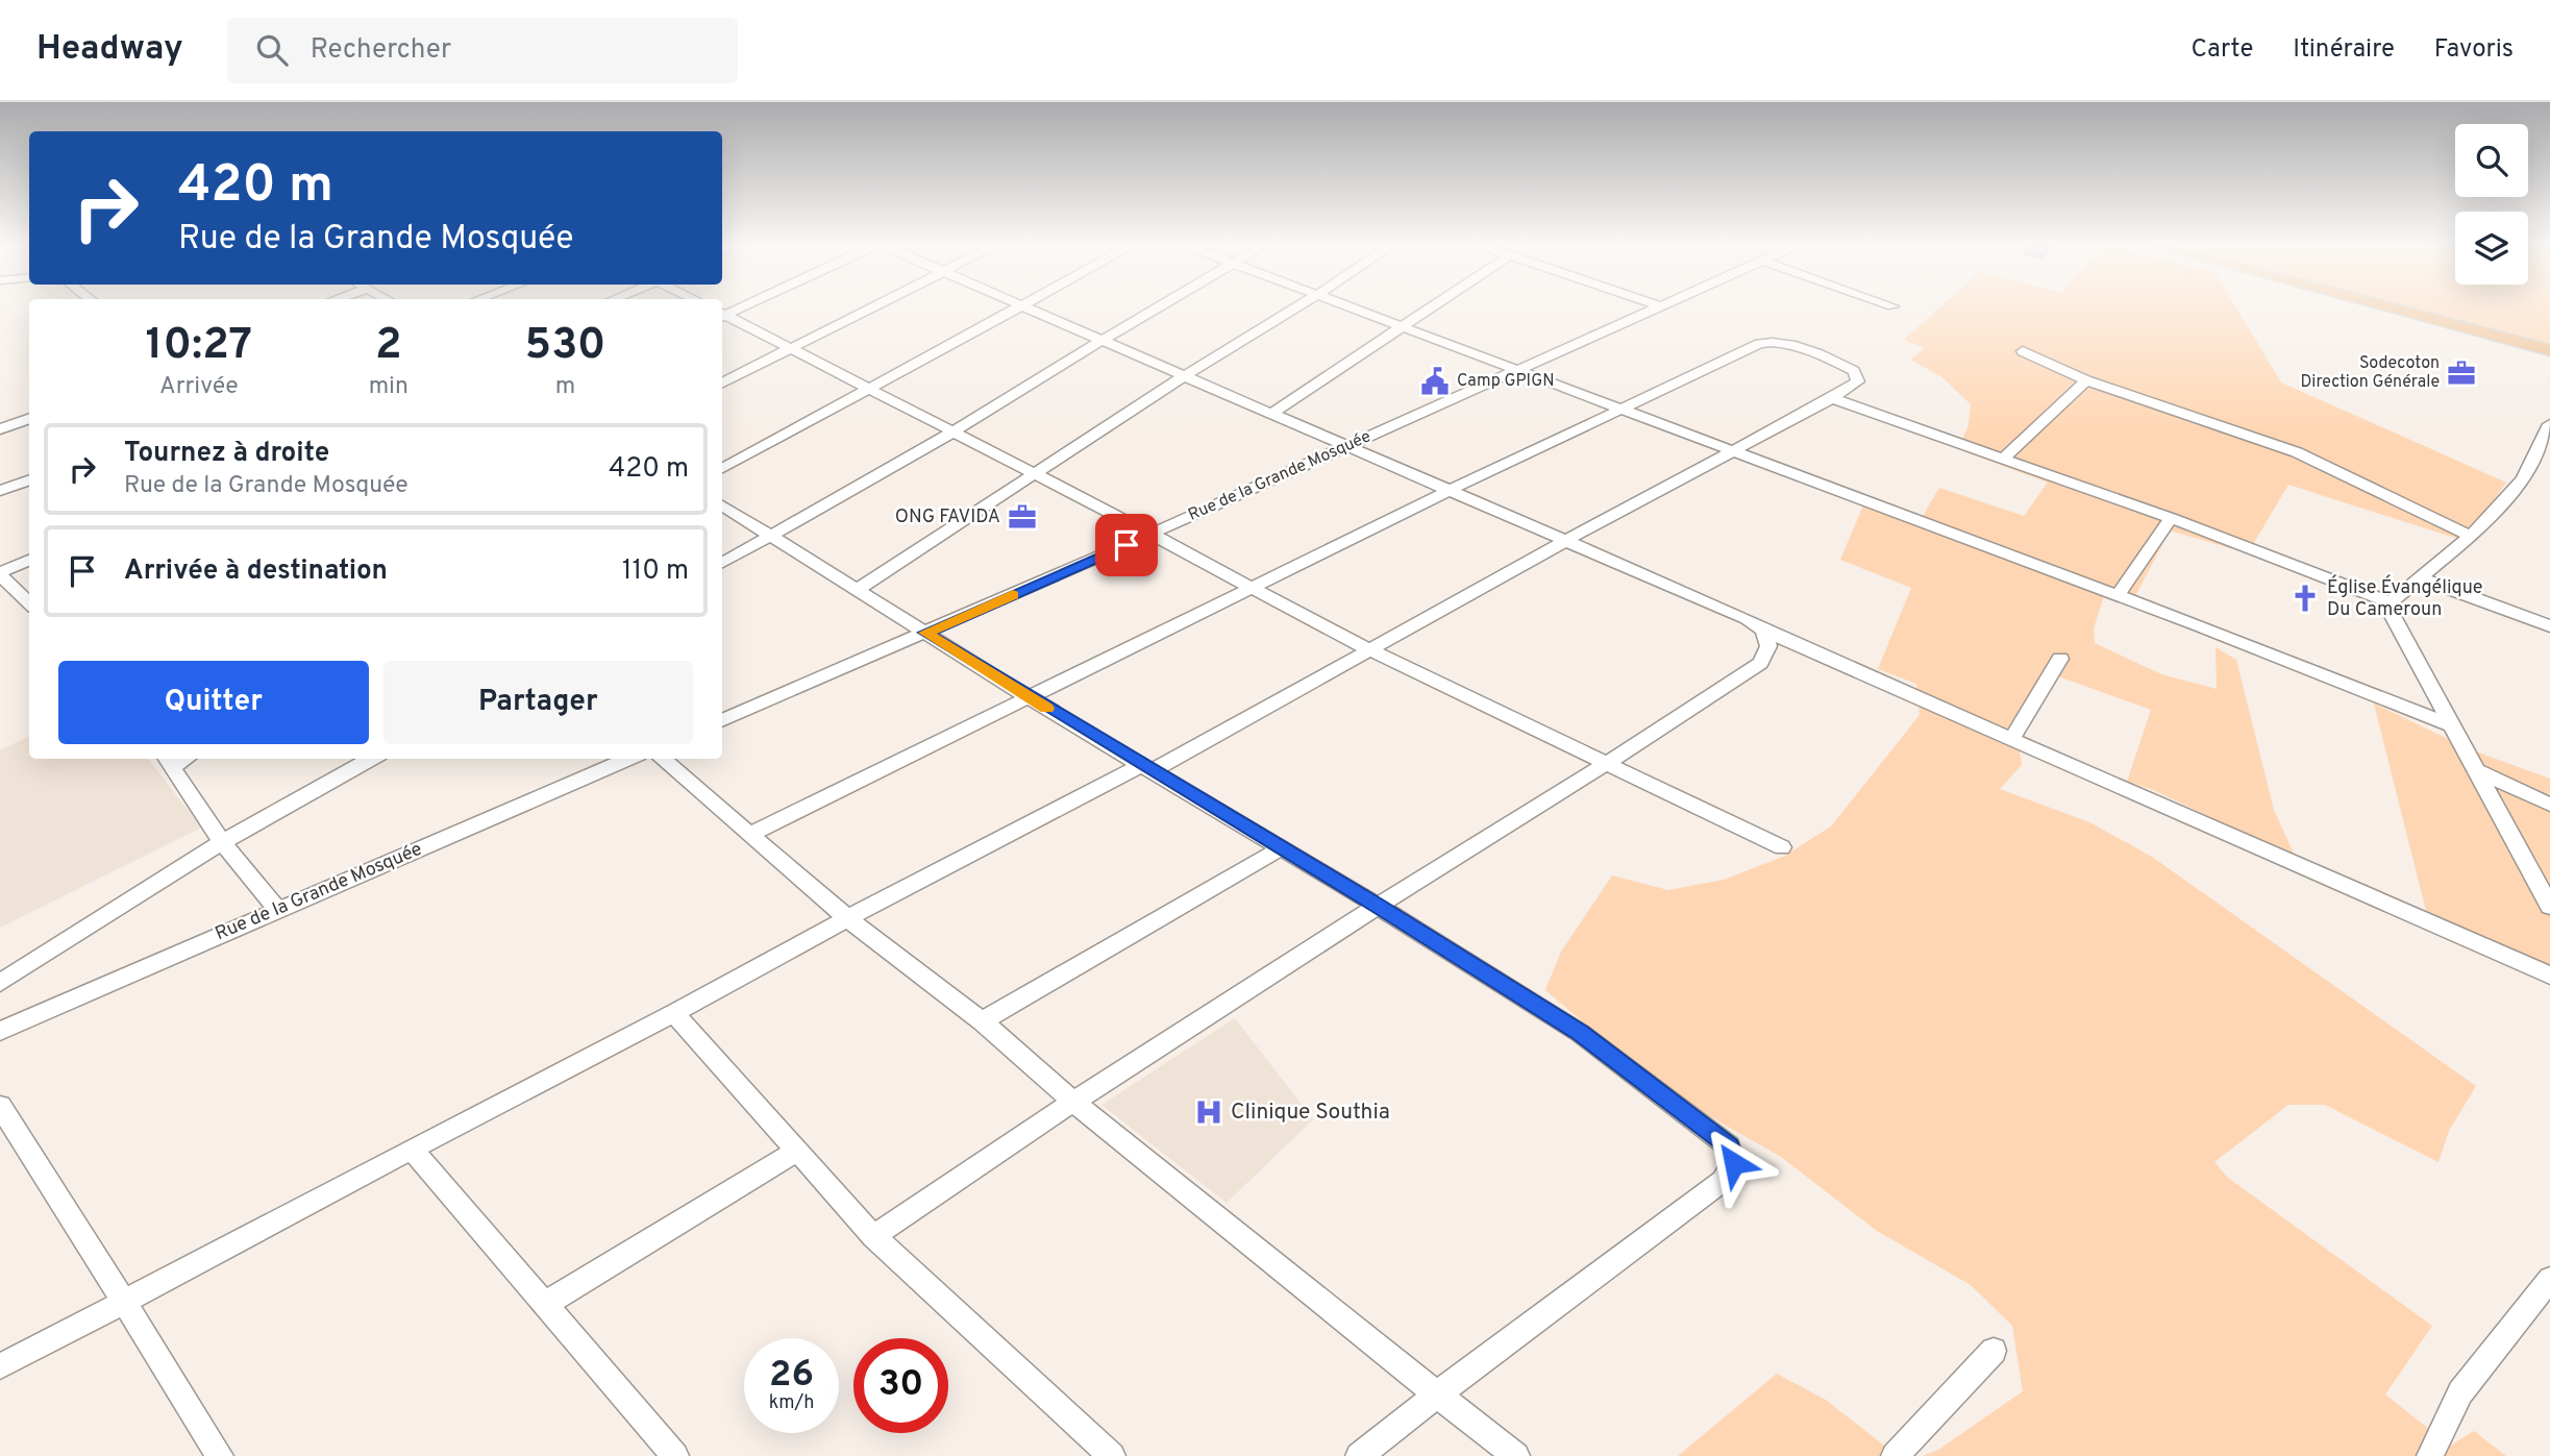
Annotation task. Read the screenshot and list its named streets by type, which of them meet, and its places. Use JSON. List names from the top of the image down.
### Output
{
  "streets": {
    "street": ["Rue de la Grande Mosquée"]
  },
  "places": {
    "office": ["Sodecoton Direction Générale", "ONG FAVIDA"],
    "public building": ["Camp GPIGN"],
    "church": ["Église Évangélique Du Cameroun"],
    "hospital": ["Clinique Southia"]
  },
  "page": {
    "header": "Headway",
    "search": "Rechercher",
    "nav": ["Carte", "Itinéraire", "Favoris"],
    "turn": ["420 m", "Rue de la Grande Mosquée"],
    "eta": [
      "10:27",
      "Arrivée",
      "2",
      "min",
      "530",
      "m"
    ],
    "list": [
      {
        "name": "Tournez à droite",
        "note": "Rue de la Grande Mosquée",
        "value": "420 m"
      },
      {
        "name": "Arrivée à destination",
        "value": "110 m"
      }
    ],
    "buttons": ["Quitter", "Partager"],
    "speed": "26 km/h",
    "limit": "30"
  }
}
